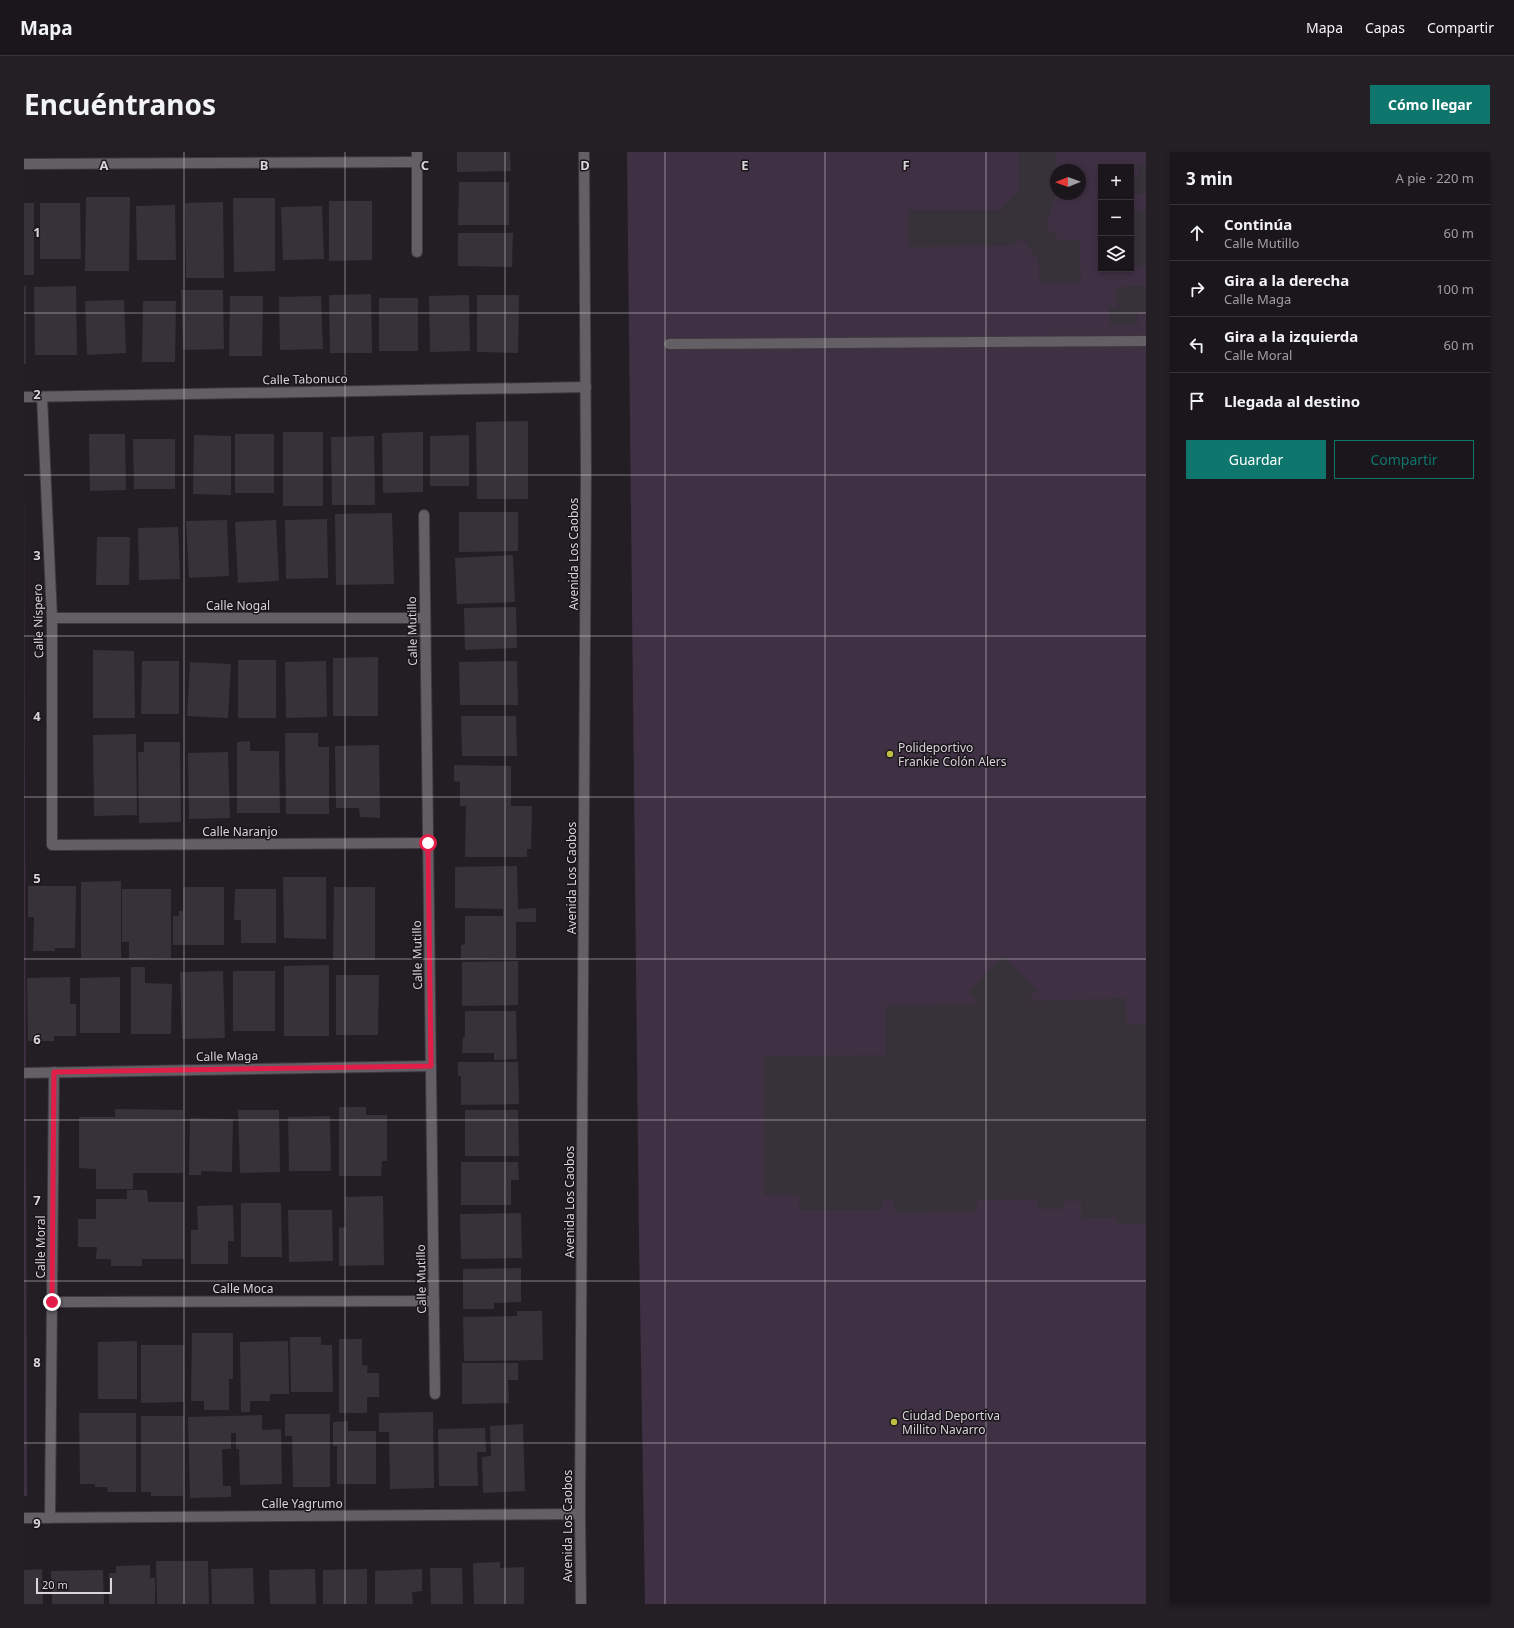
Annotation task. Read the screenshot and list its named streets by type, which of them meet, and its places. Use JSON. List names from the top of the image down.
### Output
{
  "streets": {
    "street": [
      "Calle Tabonuco",
      "Avenida Los Caobos",
      "Calle Nogal",
      "Calle Níspero",
      "Calle Mutillo",
      "Calle Naranjo",
      "Calle Maga",
      "Calle Moral",
      "Calle Moca",
      "Calle Yagrumo"
    ]
  },
  "crossings": [
    ["Calle Tabonuco", "Avenida Los Caobos"],
    ["Calle Tabonuco", "Calle Níspero"],
    ["Avenida Los Caobos", "Calle Yagrumo"],
    ["Calle Nogal", "Calle Níspero"],
    ["Calle Nogal", "Calle Mutillo"],
    ["Calle Níspero", "Calle Naranjo"],
    ["Calle Mutillo", "Calle Naranjo"],
    ["Calle Mutillo", "Calle Maga"],
    ["Calle Mutillo", "Calle Moca"],
    ["Calle Maga", "Calle Moral"],
    ["Calle Moral", "Calle Moca"],
    ["Calle Moral", "Calle Yagrumo"]
  ],
  "places": ["Polideportivo Frankie Colón Alers", "Ciudad Deportiva Millito Navarro"],
  "scale_bar": "20 m",
  "north": "left",
  "page": {
    "header": "Mapa",
    "nav": ["Mapa", "Capas", "Compartir"],
    "title": "Encuéntranos",
    "buttons": [
      "Cómo llegar",
      ["Guardar", "Compartir"]
    ],
    "heading": ["3 min", "A pie · 220 m"],
    "map_buttons": ["+", "−"],
    "list": [
      ["Continúa", "Calle Mutillo", "60 m"],
      ["Gira a la derecha", "Calle Maga", "100 m"],
      ["Gira a la izquierda", "Calle Moral", "60 m"],
      "Llegada al destino"
    ],
    "scale": "20 m"
  },
  "grid": {
    "columns": [
      "A",
      "B",
      "C",
      "D",
      "E",
      "F"
    ],
    "rows": [
      "1",
      "2",
      "3",
      "4",
      "5",
      "6",
      "7",
      "8",
      "9"
    ]
  }
}
